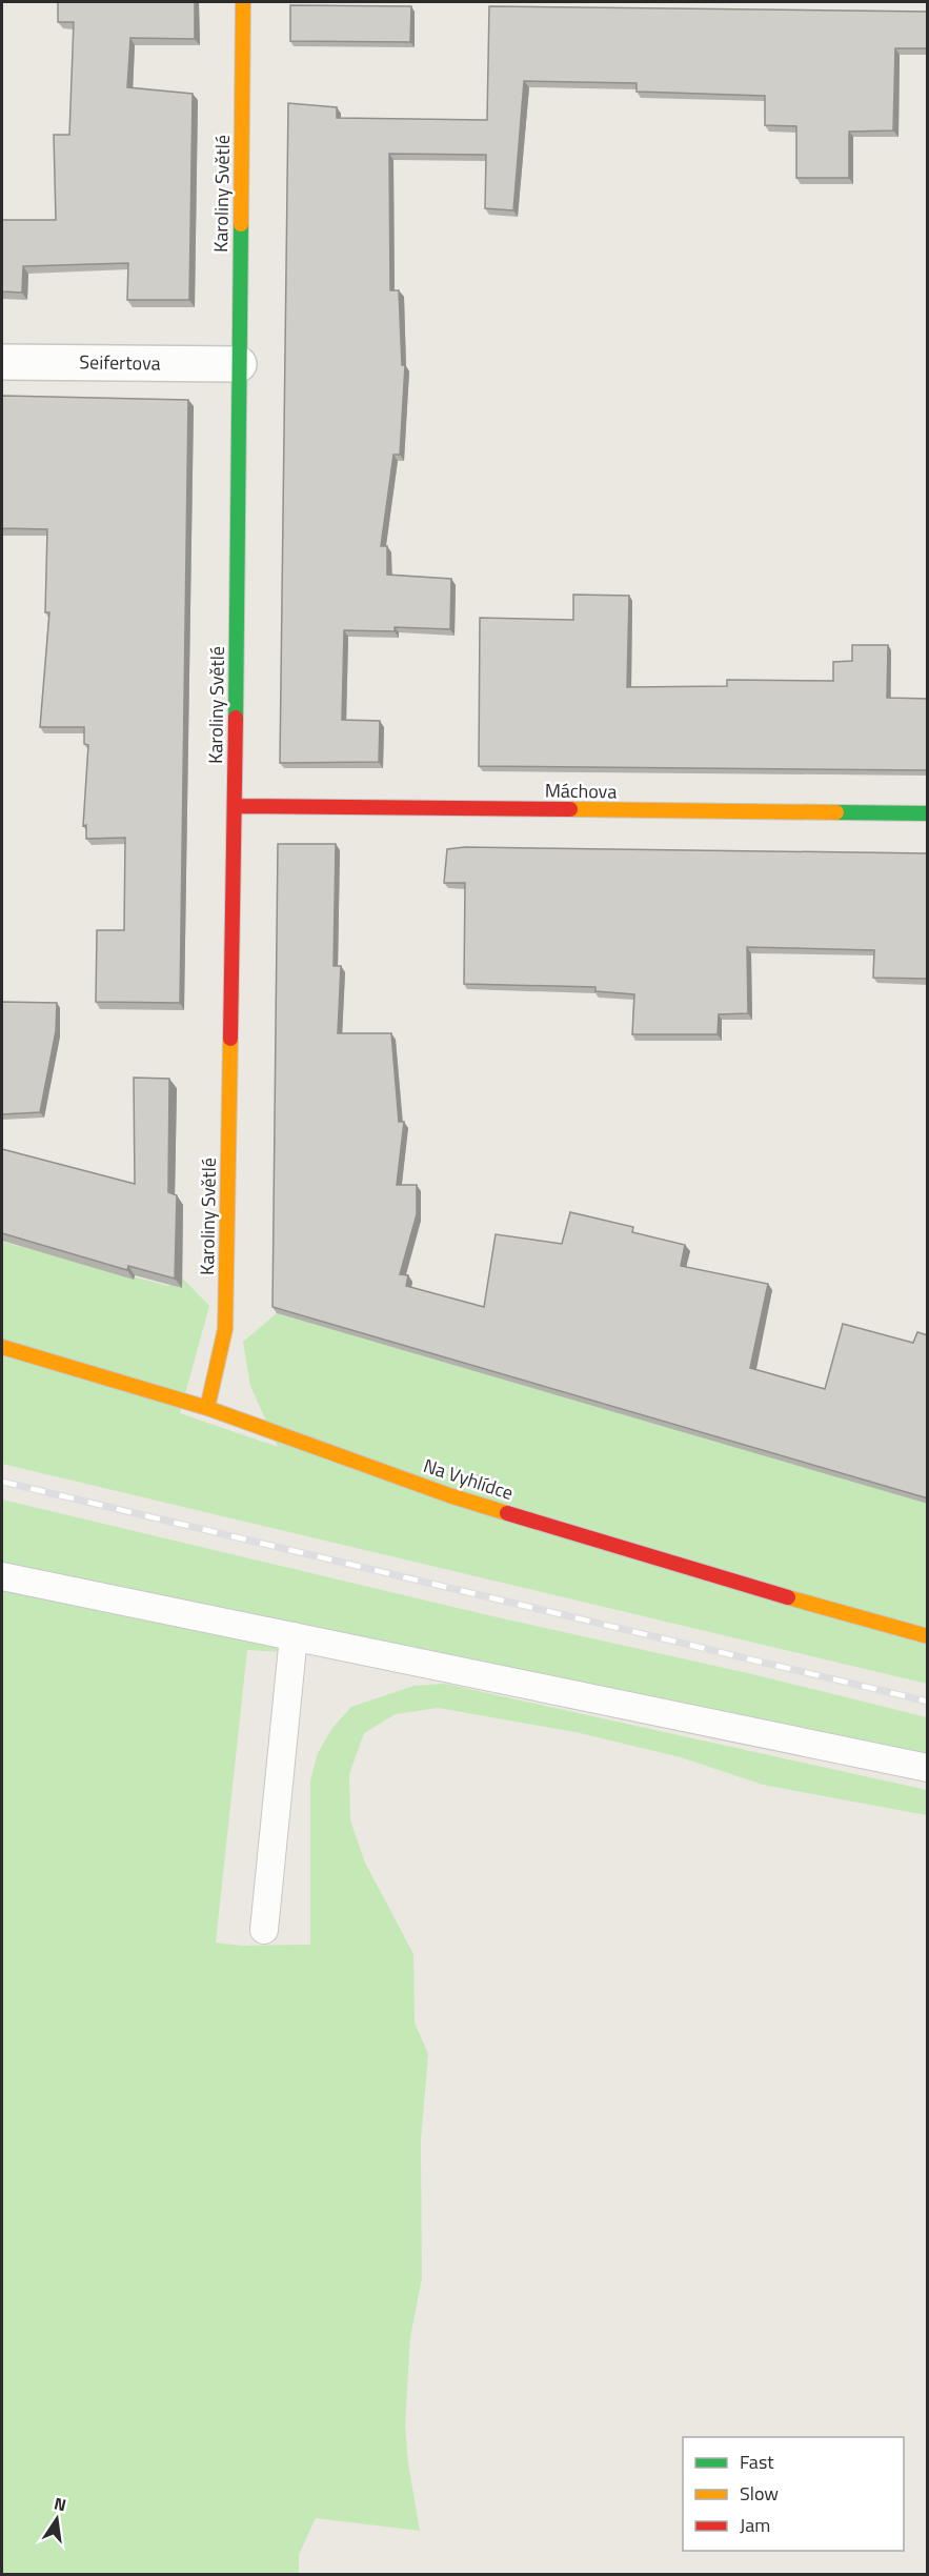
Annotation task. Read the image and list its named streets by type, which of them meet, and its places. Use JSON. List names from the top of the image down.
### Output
{
  "streets": {
    "street": [
      "Karoliny Světlé",
      "Seifertova",
      "Máchova",
      "Na Vyhlídce"
    ]
  },
  "crossings": [
    ["Karoliny Světlé", "Seifertova"],
    ["Karoliny Světlé", "Máchova"],
    ["Karoliny Světlé", "Na Vyhlídce"]
  ],
  "legend": ["Fast", "Slow", "Jam"],
  "north": "top"
}
